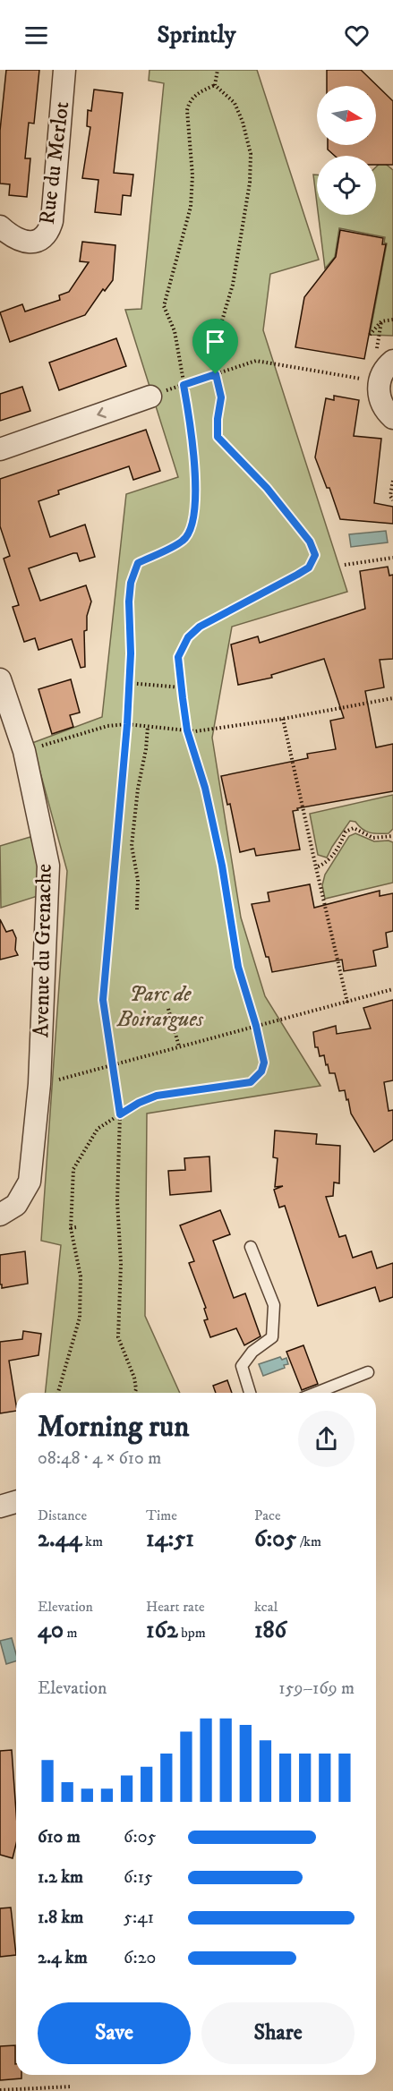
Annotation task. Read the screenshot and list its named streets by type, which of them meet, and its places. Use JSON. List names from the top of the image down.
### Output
{
  "streets": {
    "street": ["Rue du Merlot", "Avenue du Grenache"]
  },
  "parks": ["Parc de Boirargues"],
  "north": "right",
  "page": {
    "header": "Sprintly",
    "heading": ["Morning run", "08:48 · 4 × 610 m"],
    "stats": [
      ["Distance", "2.44 km"],
      ["Time", "14:51"],
      ["Pace", "6:05 /km"],
      ["Elevation", "40 m"],
      ["Heart rate", "162 bpm"],
      ["kcal", "186"]
    ],
    "chart": ["Elevation", "159–169 m"],
    "list": [
      {
        "name": "610 m",
        "note": "6:05"
      },
      {
        "name": "1.2 km",
        "note": "6:15"
      },
      {
        "name": "1.8 km",
        "note": "5:41"
      },
      {
        "name": "2.4 km",
        "note": "6:20"
      }
    ],
    "buttons": ["Save", "Share"]
  }
}
